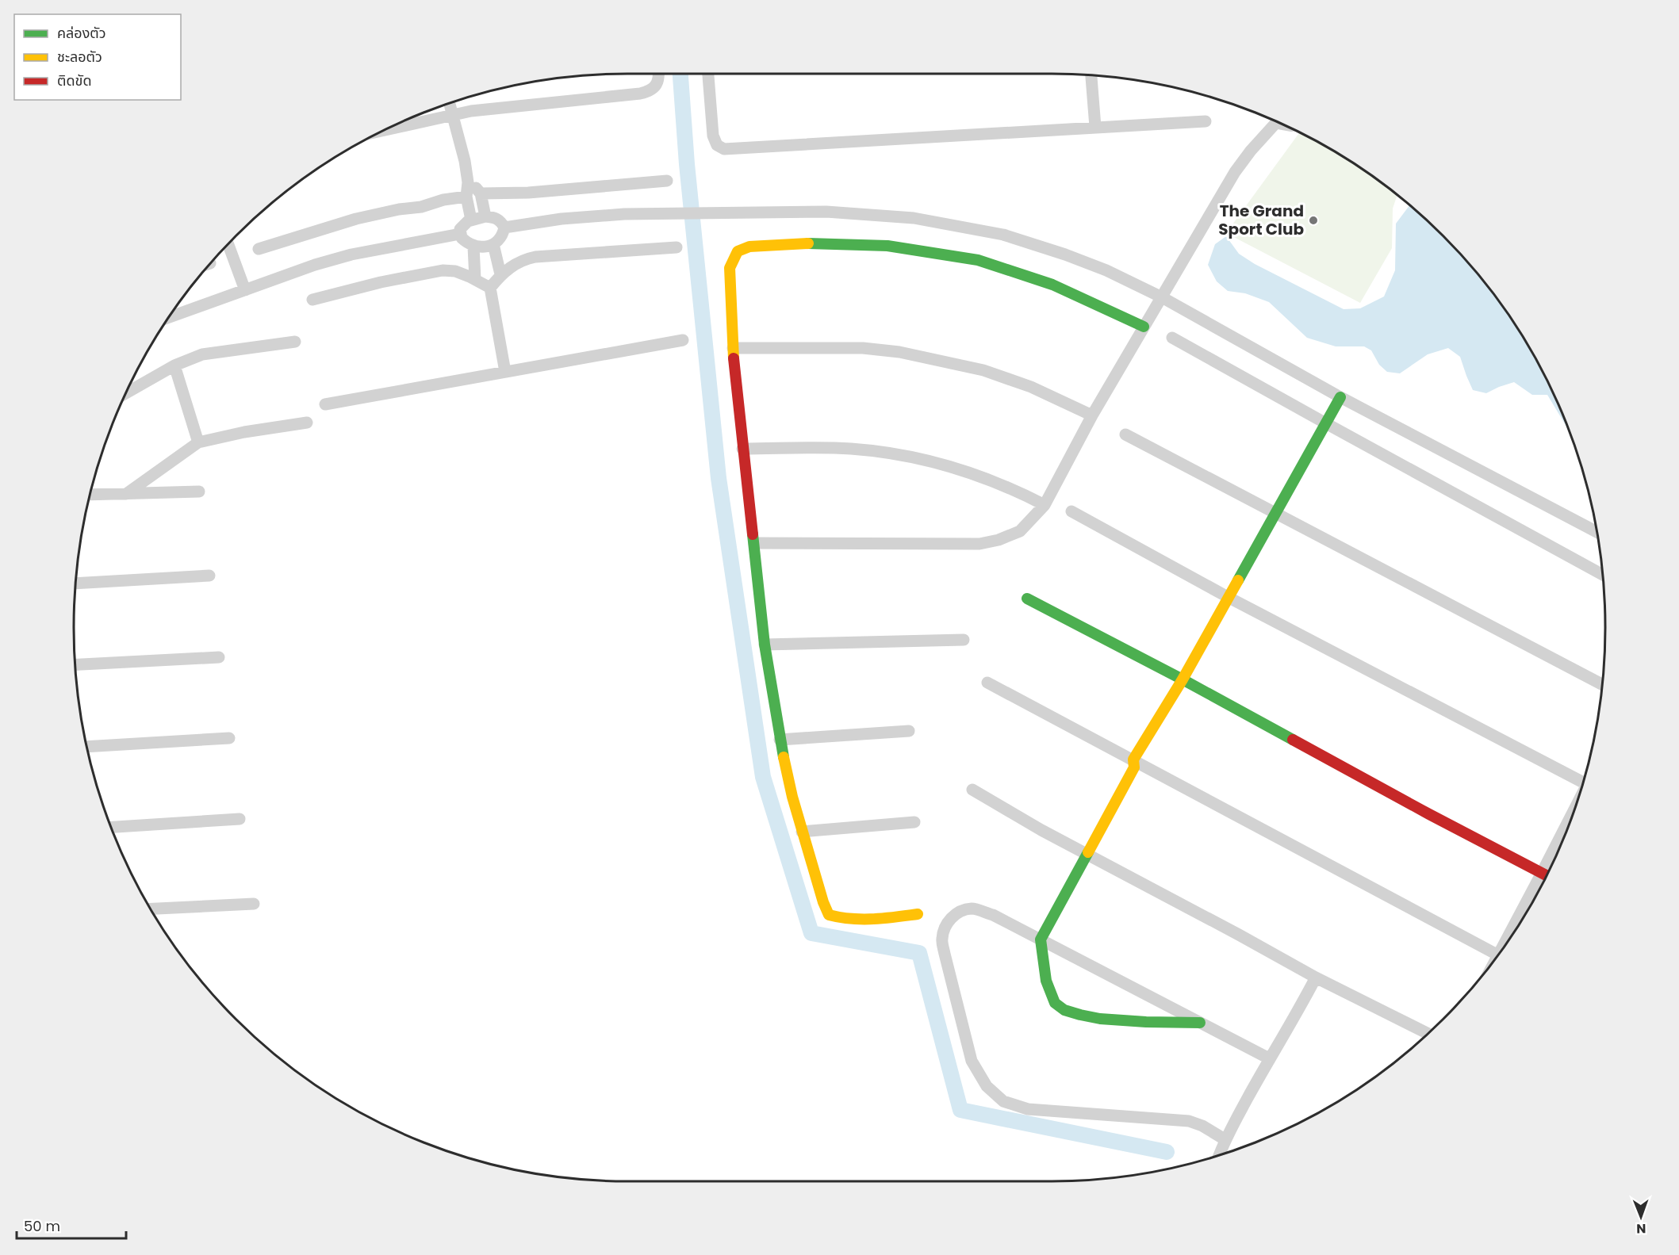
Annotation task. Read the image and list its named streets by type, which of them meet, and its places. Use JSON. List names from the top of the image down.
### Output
{
  "places": ["The Grand Sport Club"],
  "legend": ["คล่องตัว", "ชะลอตัว", "ติดขัด"],
  "scale_bar": "50 m",
  "north": "bottom"
}
